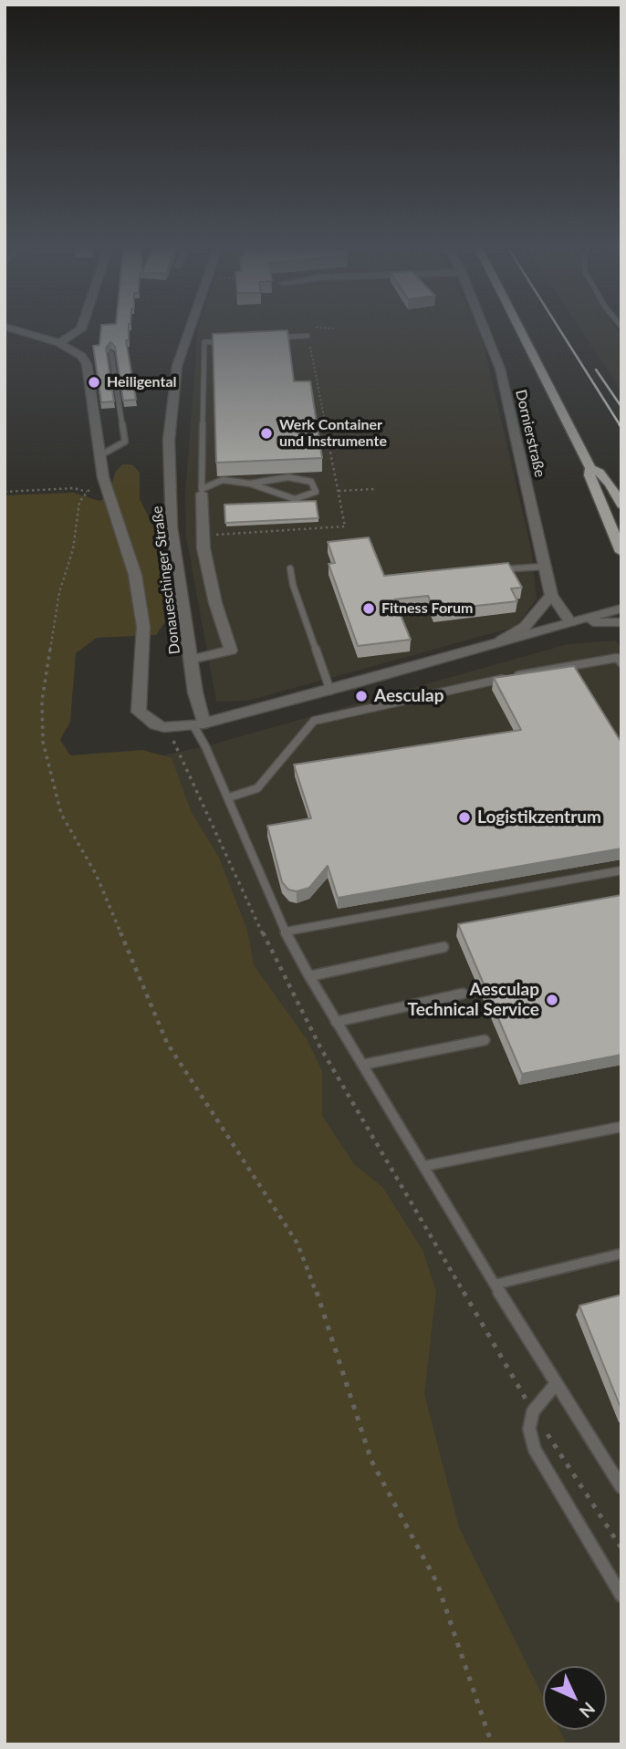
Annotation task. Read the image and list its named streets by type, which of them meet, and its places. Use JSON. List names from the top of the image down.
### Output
{
  "streets": {
    "street": ["Dornierstraße", "Donaueschinger Straße"]
  },
  "places": [
    "Heiligental",
    "Werk Container und Instrumente",
    "Fitness Forum",
    "Aesculap",
    "Logistikzentrum",
    "Aesculap Technical Service"
  ],
  "north": "bottom right"
}
